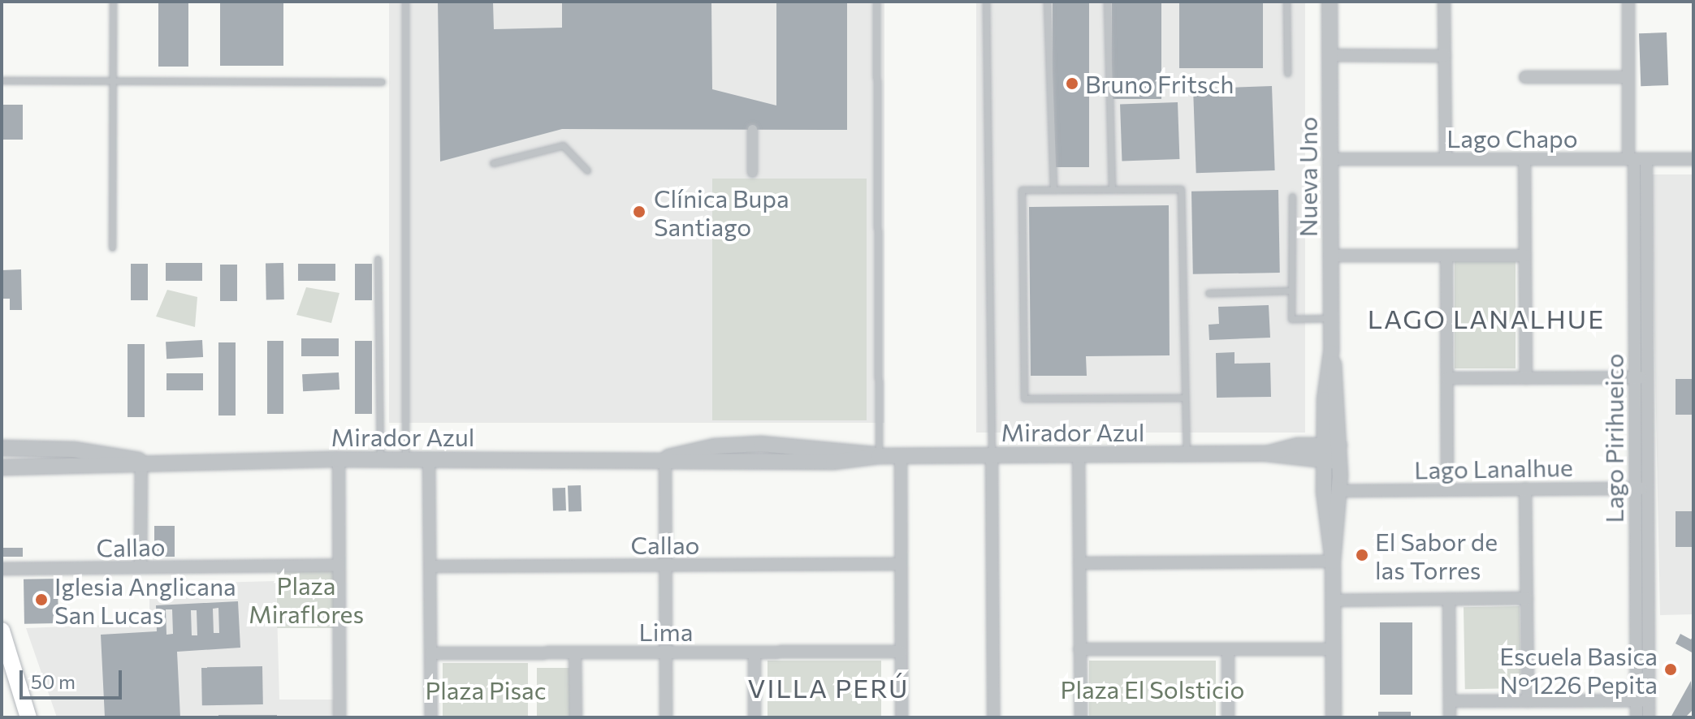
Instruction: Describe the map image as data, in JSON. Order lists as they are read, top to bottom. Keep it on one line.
{"streets":{"street":["Lago Chapo","Nueva Uno","Mirador Azul","Lago Pirihueico","Lago Lanalhue","Callao","Lima"]},"crossings":[["Lago Chapo","Nueva Uno"],["Lago Chapo","Lago Pirihueico"],["Nueva Uno","Mirador Azul"],["Nueva Uno","Lago Lanalhue"],["Lago Pirihueico","Lago Lanalhue"]],"districts":["LAGO LANALHUE","VILLA PERÚ"],"parks":["Plaza Miraflores","Plaza El Solsticio","Plaza Pisac"],"places":["Bruno Fritsch","Clínica Bupa Santiago","El Sabor de las Torres","Iglesia Anglicana San Lucas","Escuela Basica N°1226 Pepita"],"scale_bar":"50 m"}
